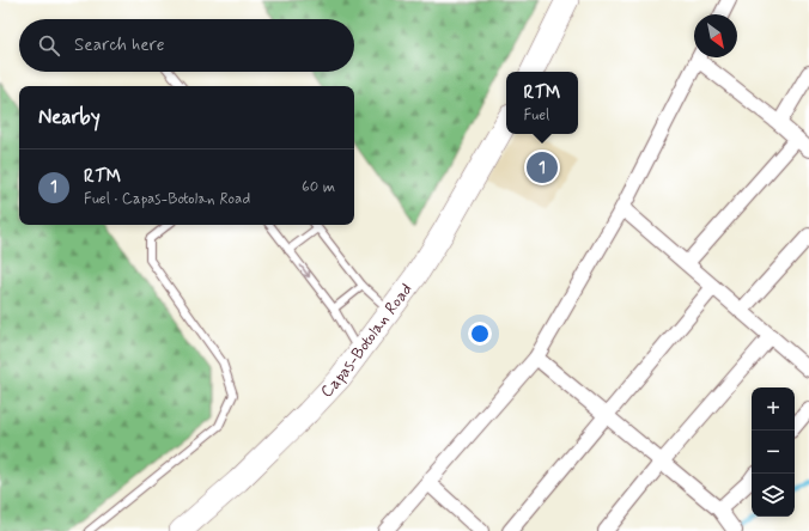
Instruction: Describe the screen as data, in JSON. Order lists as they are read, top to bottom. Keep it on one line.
{"streets":{"main road":["Capas-Botolan Road"]},"north":"bottom right","page":{"search":"Search here","popup":["RTM","Fuel"],"heading":"Nearby","list":[{"mark":"1","name":"RTM","note":"Fuel · Capas-Botolan Road","value":"60 m"}],"pins":"1","map_buttons":["+","−"]}}
